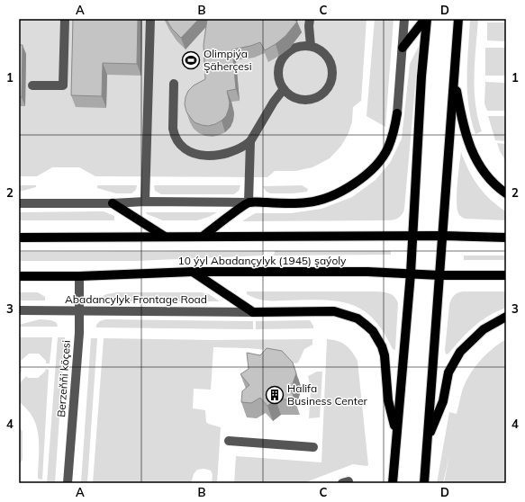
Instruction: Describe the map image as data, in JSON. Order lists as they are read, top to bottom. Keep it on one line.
{"streets":{"main road":["10 ýyl Abadançylyk (1945) şaýoly"],"street":["Abadancylyk Frontage Road","Berzeňňi köçesi"]},"crossings":[["10 ýyl Abadançylyk (1945) şaýoly","Berzeňňi köçesi"],["Abadancylyk Frontage Road","Berzeňňi köçesi"]],"places":{"sports":["Olimpiýa Şäherçesi"],"building":["Halifa Business Center"]},"grid":{"columns":["A","B","C","D"],"rows":["1","2","3","4"]}}
